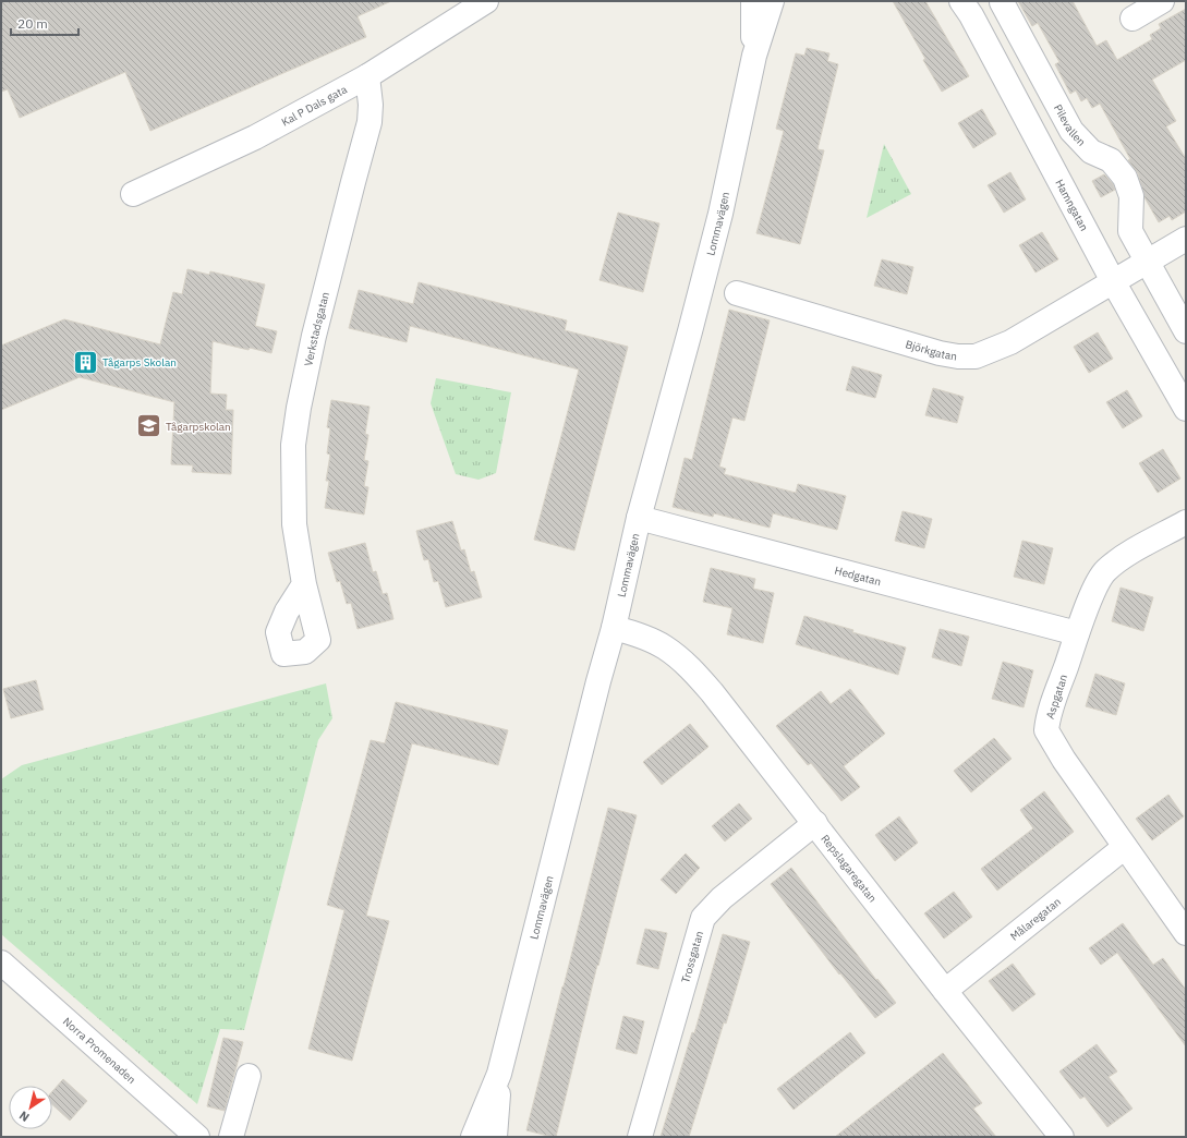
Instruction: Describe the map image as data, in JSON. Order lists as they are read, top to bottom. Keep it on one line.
{"streets":{"street":["Kal P Dals gata","Pilevallen","Hamngatan","Lommavägen","Verkstadsgatan","Björkgatan","Hedgatan","Aspgatan","Repslagaregatan","Målaregatan","Trossgatan","Norra Promenaden"]},"crossings":[["Kal P Dals gata","Verkstadsgatan"],["Hamngatan","Björkgatan"],["Lommavägen","Hedgatan"],["Lommavägen","Repslagaregatan"],["Hedgatan","Aspgatan"],["Aspgatan","Målaregatan"],["Repslagaregatan","Målaregatan"],["Repslagaregatan","Trossgatan"]],"places":{"building":["Tågarps Skolan"],"school or university":["Tågarpskolan"]},"scale_bar":"20 m","north":"bottom left"}
